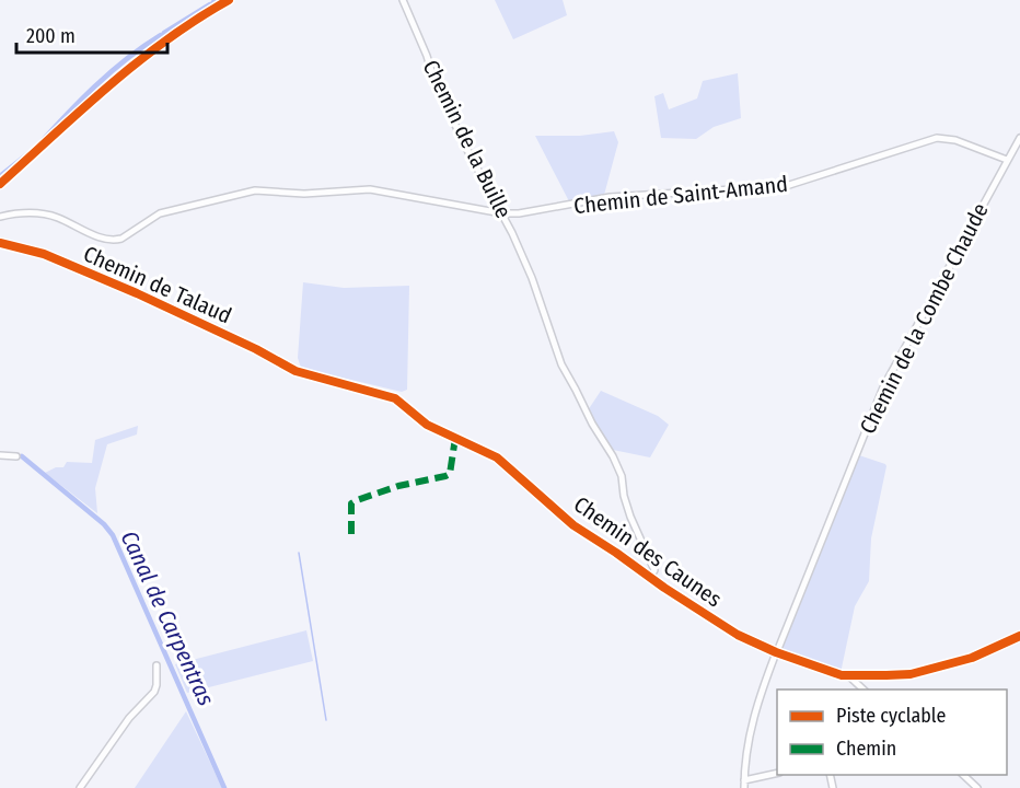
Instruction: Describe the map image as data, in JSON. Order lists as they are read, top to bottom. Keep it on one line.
{"streets":{"street":["Chemin de la Buille","Chemin de Saint-Amand","Chemin de Talaud","Chemin de la Combe Chaude","Chemin des Caunes"]},"crossings":[["Chemin de la Buille","Chemin de Saint-Amand"],["Chemin de la Buille","Chemin des Caunes"],["Chemin de Saint-Amand","Chemin de la Combe Chaude"],["Chemin de Talaud","Chemin des Caunes"],["Chemin de la Combe Chaude","Chemin des Caunes"]],"water":["Canal de Carpentras"],"legend":["Piste cyclable","Chemin"],"scale_bar":"200 m"}
